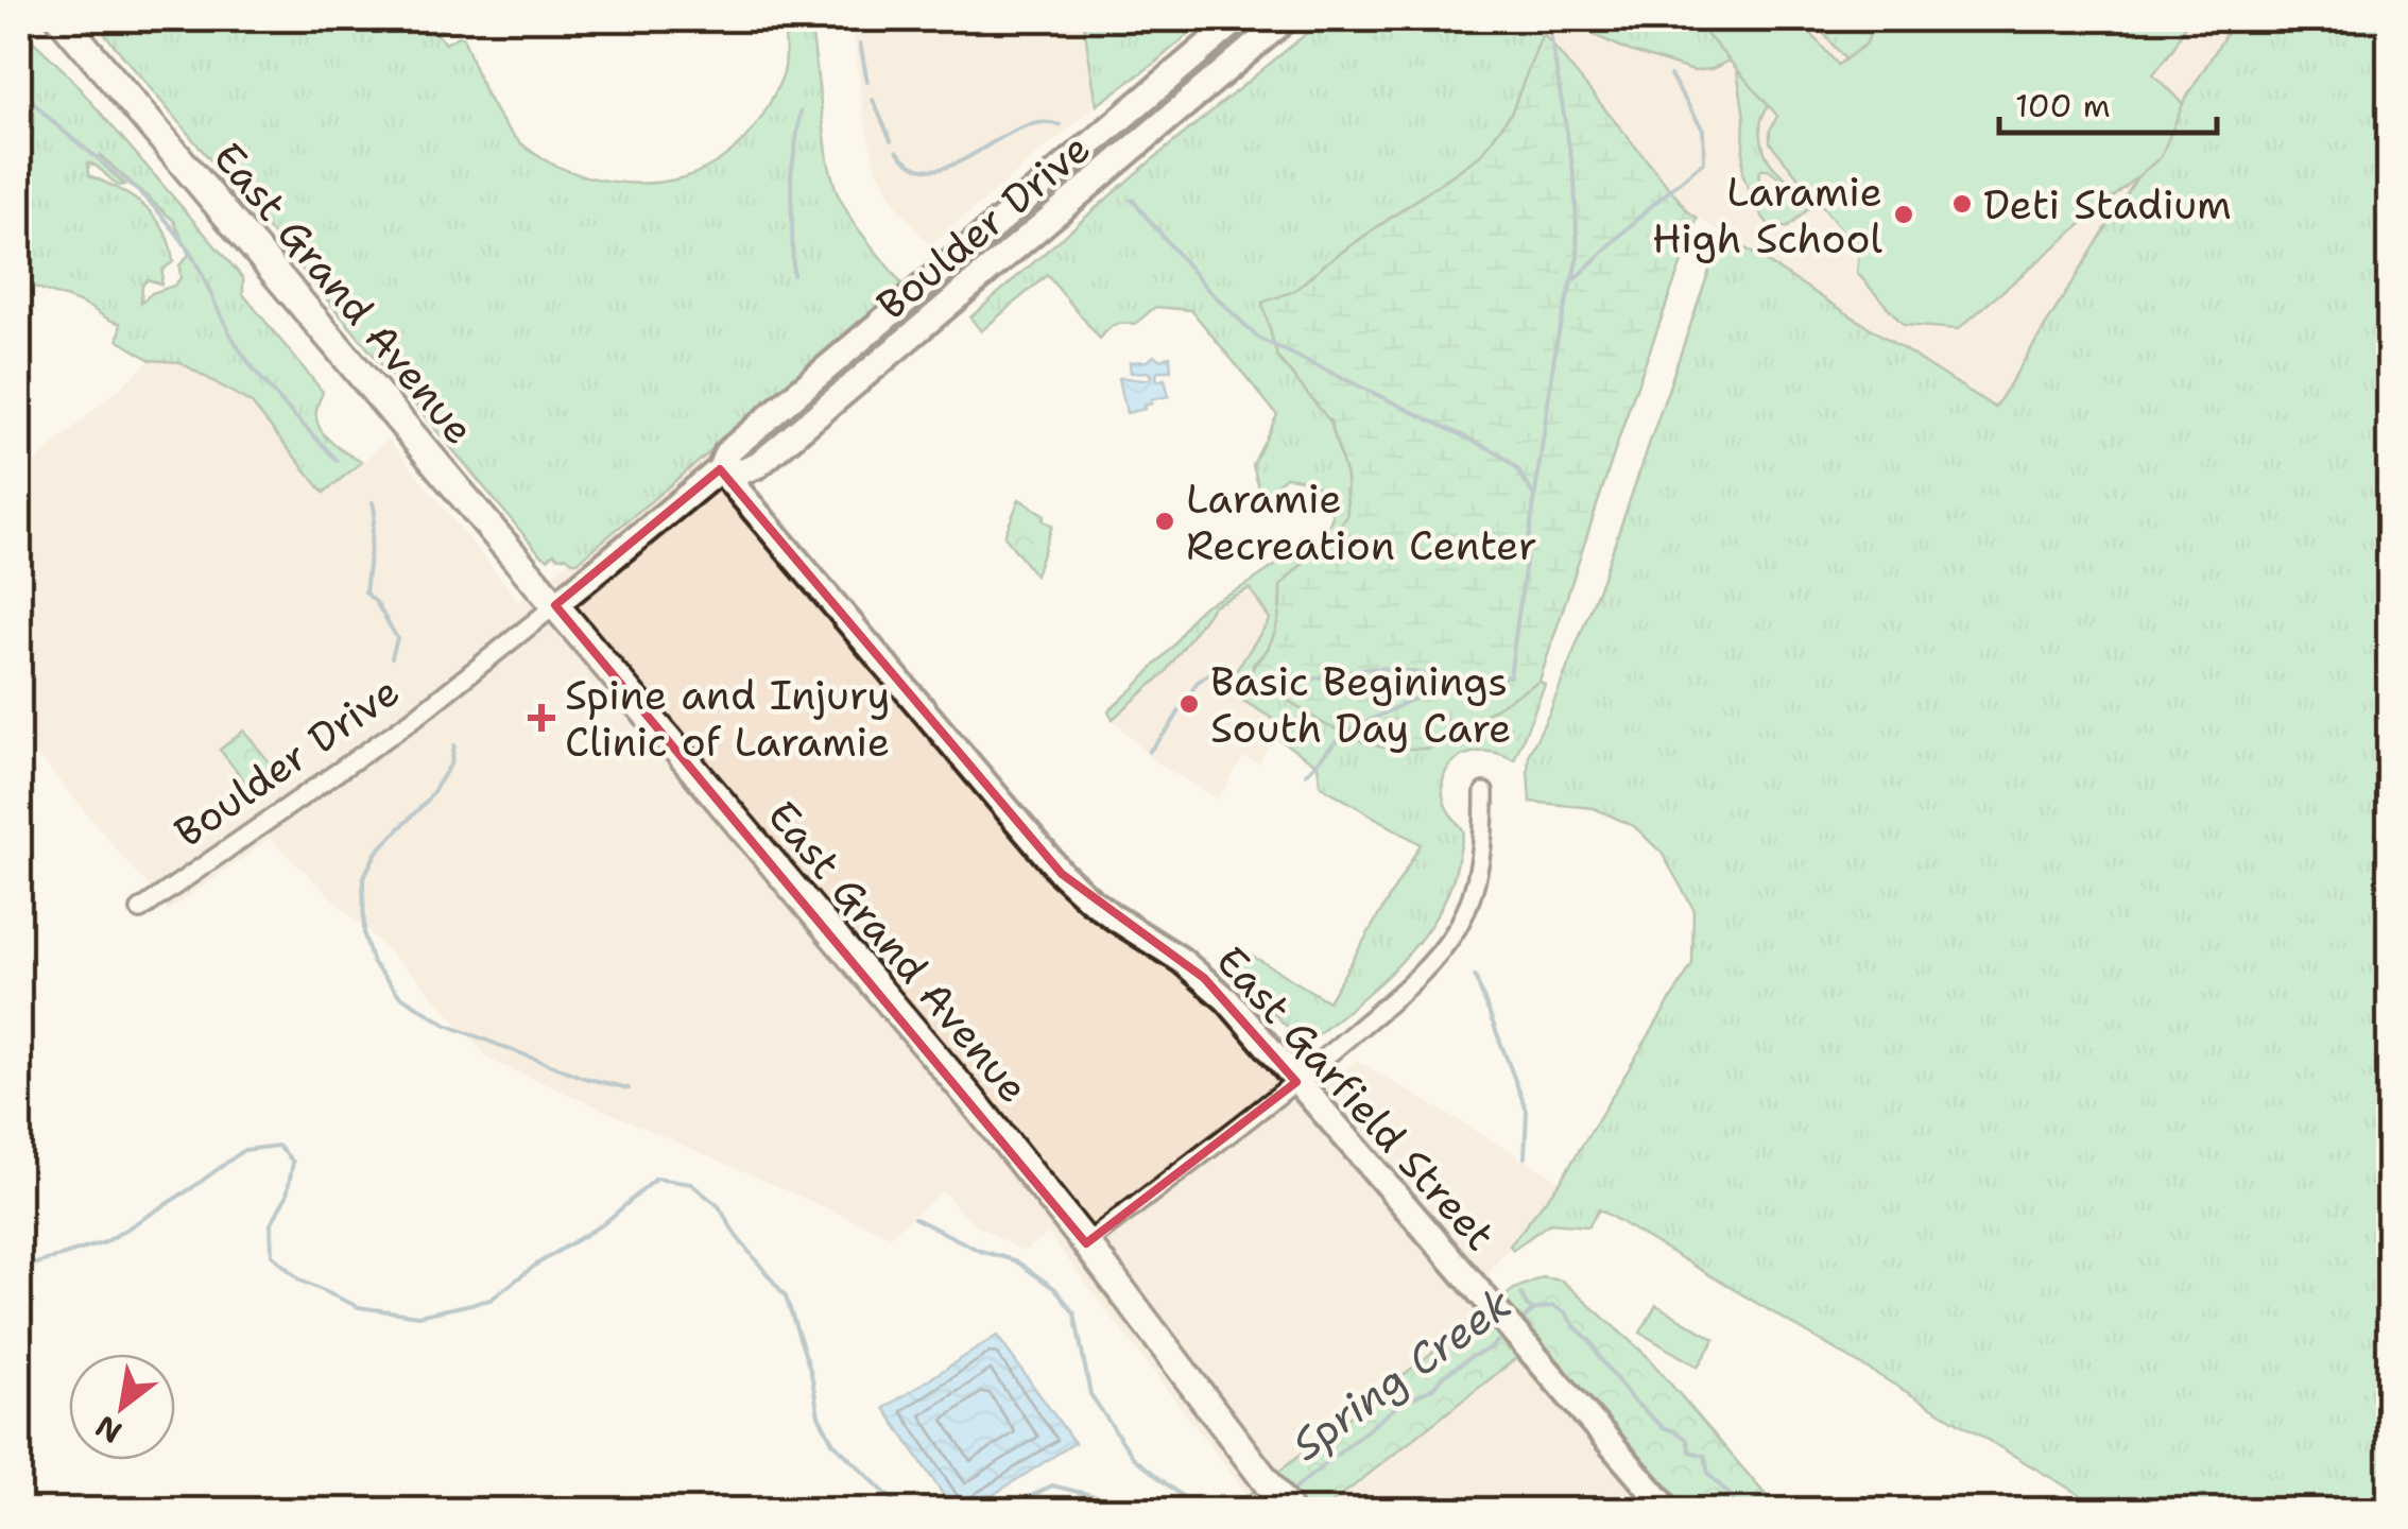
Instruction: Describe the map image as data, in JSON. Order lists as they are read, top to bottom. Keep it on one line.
{"streets":{"main road":["East Grand Avenue"],"street":["Boulder Drive","East Garfield Street"]},"crossings":[["Boulder Drive","East Grand Avenue"],["Boulder Drive","East Garfield Street"]],"water":["Spring Creek"],"places":{"other":["Deti Stadium","Laramie High School","Laramie Recreation Center","Basic Beginings South Day Care"],"health":["Spine and Injury Clinic of Laramie"]},"scale_bar":"100 m","north":"bottom left"}
